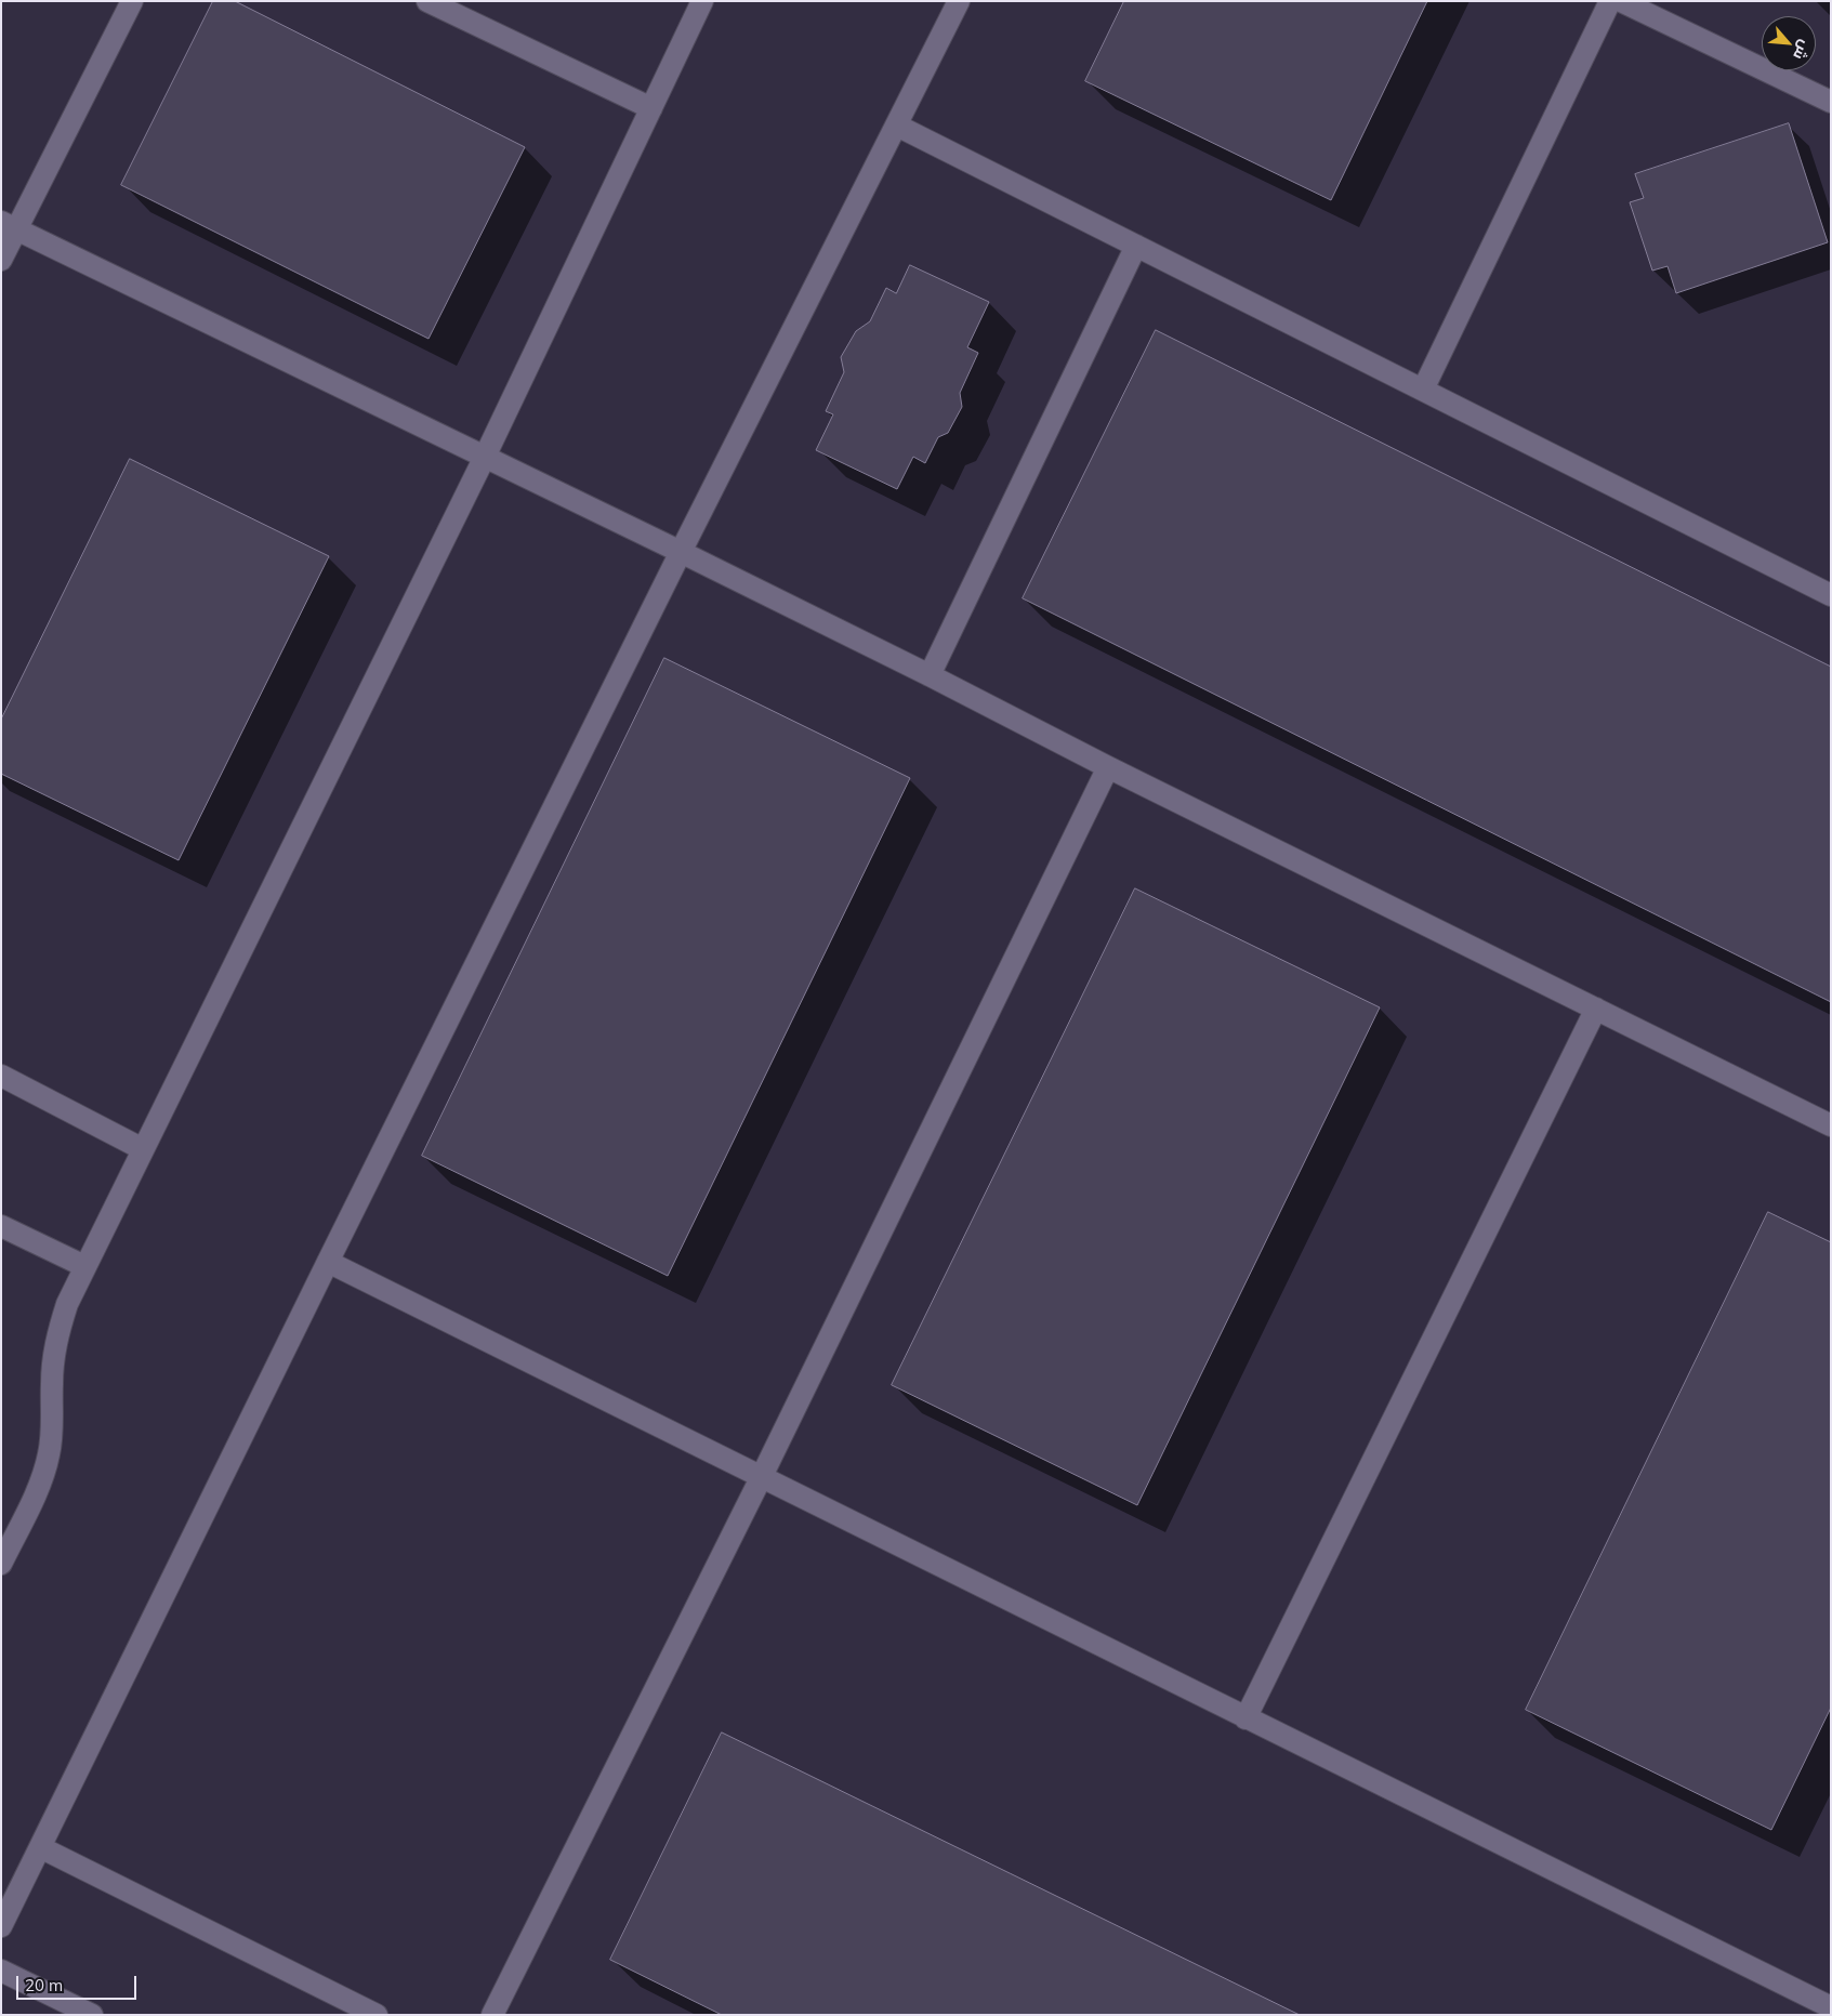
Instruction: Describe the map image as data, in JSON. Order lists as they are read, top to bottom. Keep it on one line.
{"scale_bar":"20 m","north":"bottom right"}
